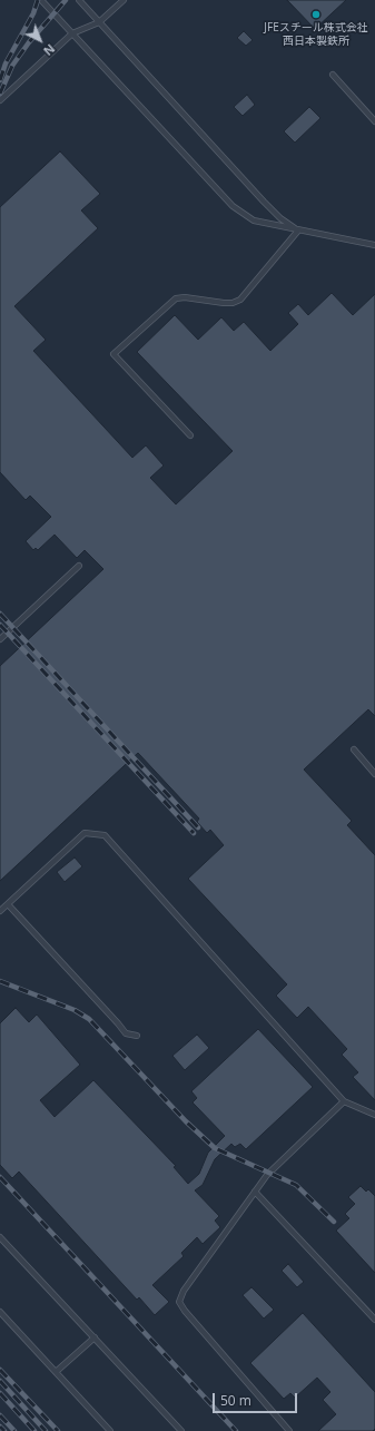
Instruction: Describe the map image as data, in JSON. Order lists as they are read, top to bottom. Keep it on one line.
{"places":["JFEスチール株式会社 西日本製鉄所"],"scale_bar":"50 m","north":"bottom right"}
